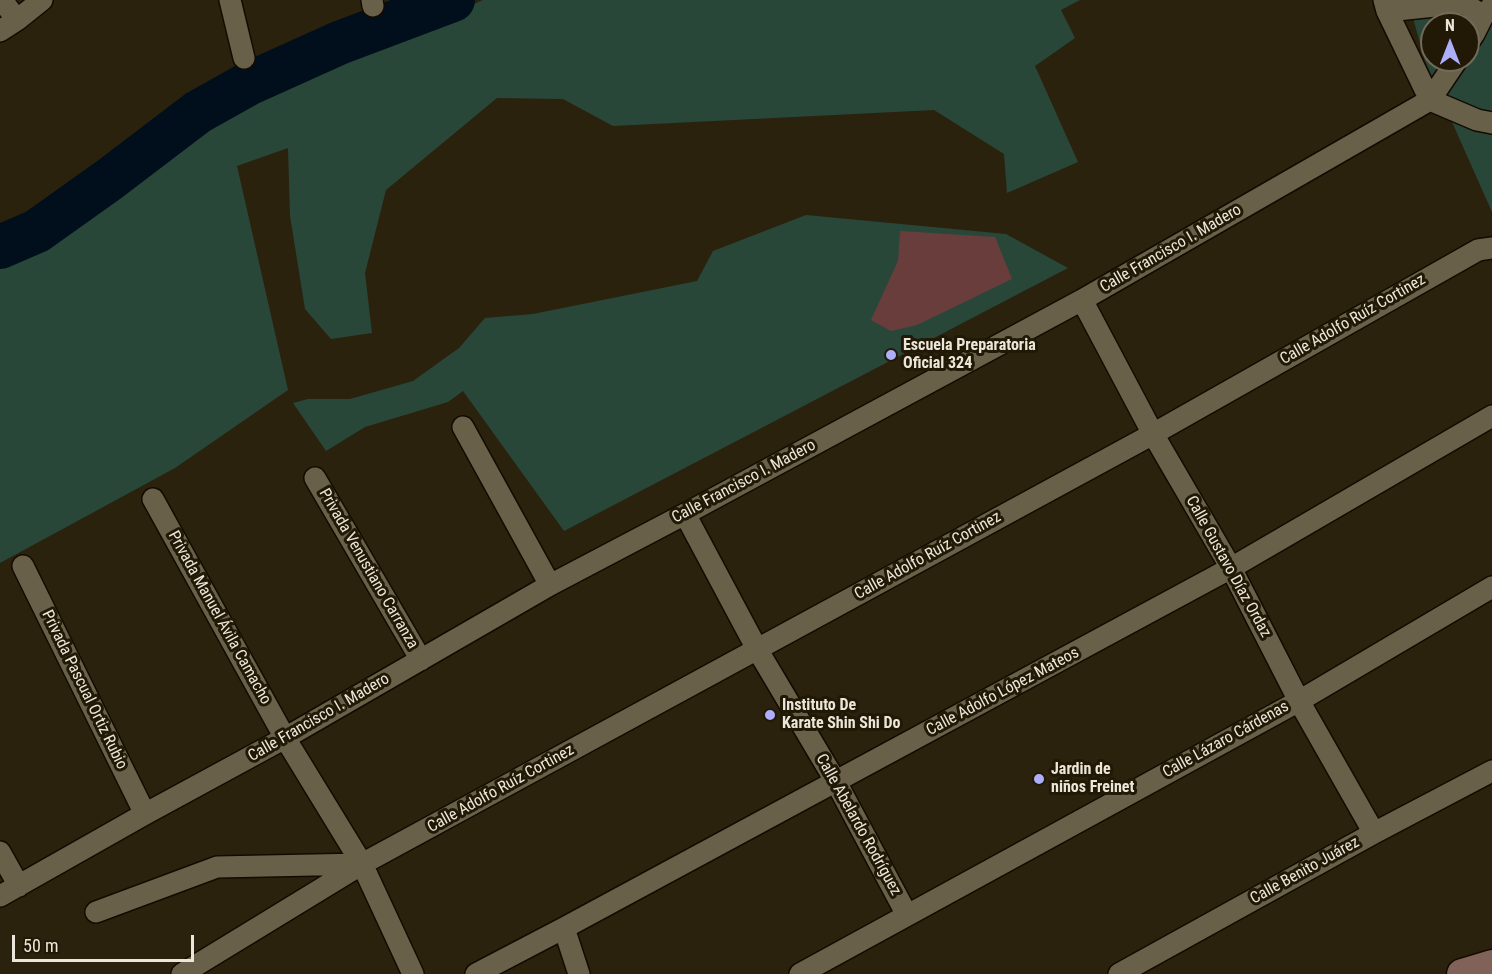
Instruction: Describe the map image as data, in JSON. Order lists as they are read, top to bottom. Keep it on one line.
{"streets":{"street":["Calle Francisco I. Madero","Calle Adolfo Ruíz Cortinez","Calle Gustavo Díaz Ordaz","Privada Venustiano Carranza","Privada Manuel Ávila Camacho","Privada Pascual Ortiz Rubio","Calle Adolfo López Mateos","Calle Lázaro Cárdenas","Calle Abelardo Rodríguez","Calle Benito Juárez"]},"crossings":[["Calle Francisco I. Madero","Calle Gustavo Díaz Ordaz"],["Calle Francisco I. Madero","Privada Venustiano Carranza"],["Calle Francisco I. Madero","Privada Manuel Ávila Camacho"],["Calle Francisco I. Madero","Privada Pascual Ortiz Rubio"],["Calle Francisco I. Madero","Calle Abelardo Rodríguez"],["Calle Adolfo Ruíz Cortinez","Calle Gustavo Díaz Ordaz"],["Calle Adolfo Ruíz Cortinez","Privada Manuel Ávila Camacho"],["Calle Adolfo Ruíz Cortinez","Calle Abelardo Rodríguez"],["Calle Gustavo Díaz Ordaz","Calle Adolfo López Mateos"],["Calle Gustavo Díaz Ordaz","Calle Lázaro Cárdenas"],["Calle Gustavo Díaz Ordaz","Calle Benito Juárez"],["Calle Adolfo López Mateos","Calle Abelardo Rodríguez"],["Calle Lázaro Cárdenas","Calle Abelardo Rodríguez"]],"places":["Escuela Preparatoria Oficial 324","Instituto De Karate Shin Shi Do","Jardin de niños Freinet"],"scale_bar":"50 m","north":"top"}
